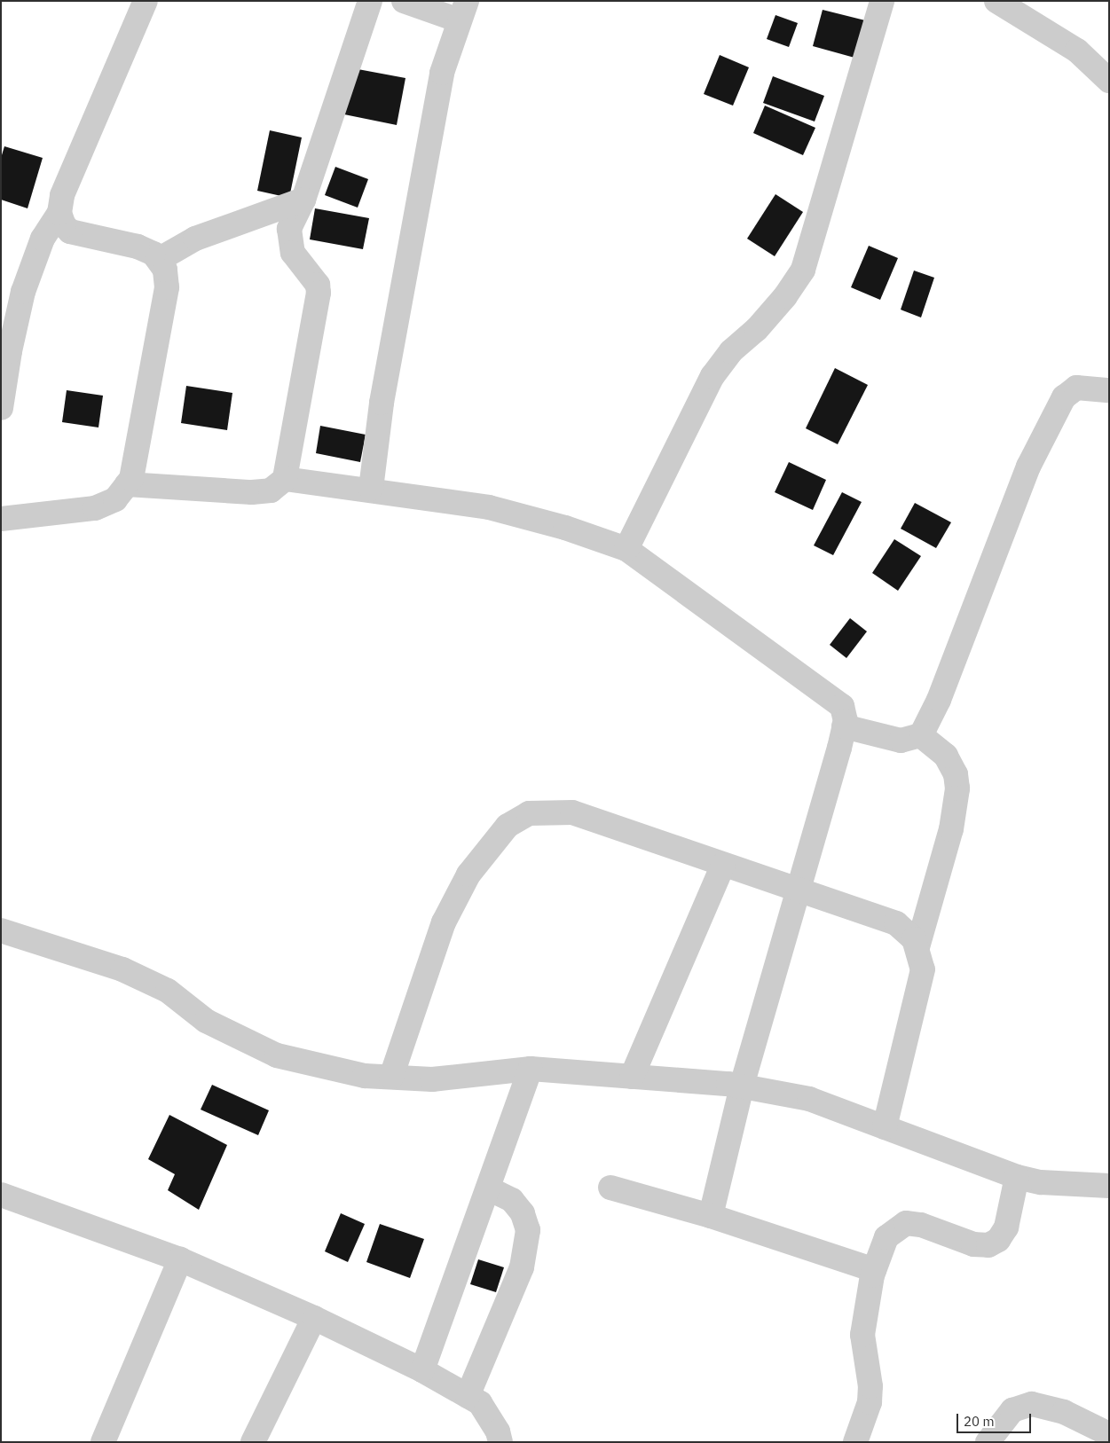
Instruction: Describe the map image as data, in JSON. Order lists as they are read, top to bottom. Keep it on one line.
{"scale_bar":"20 m"}
